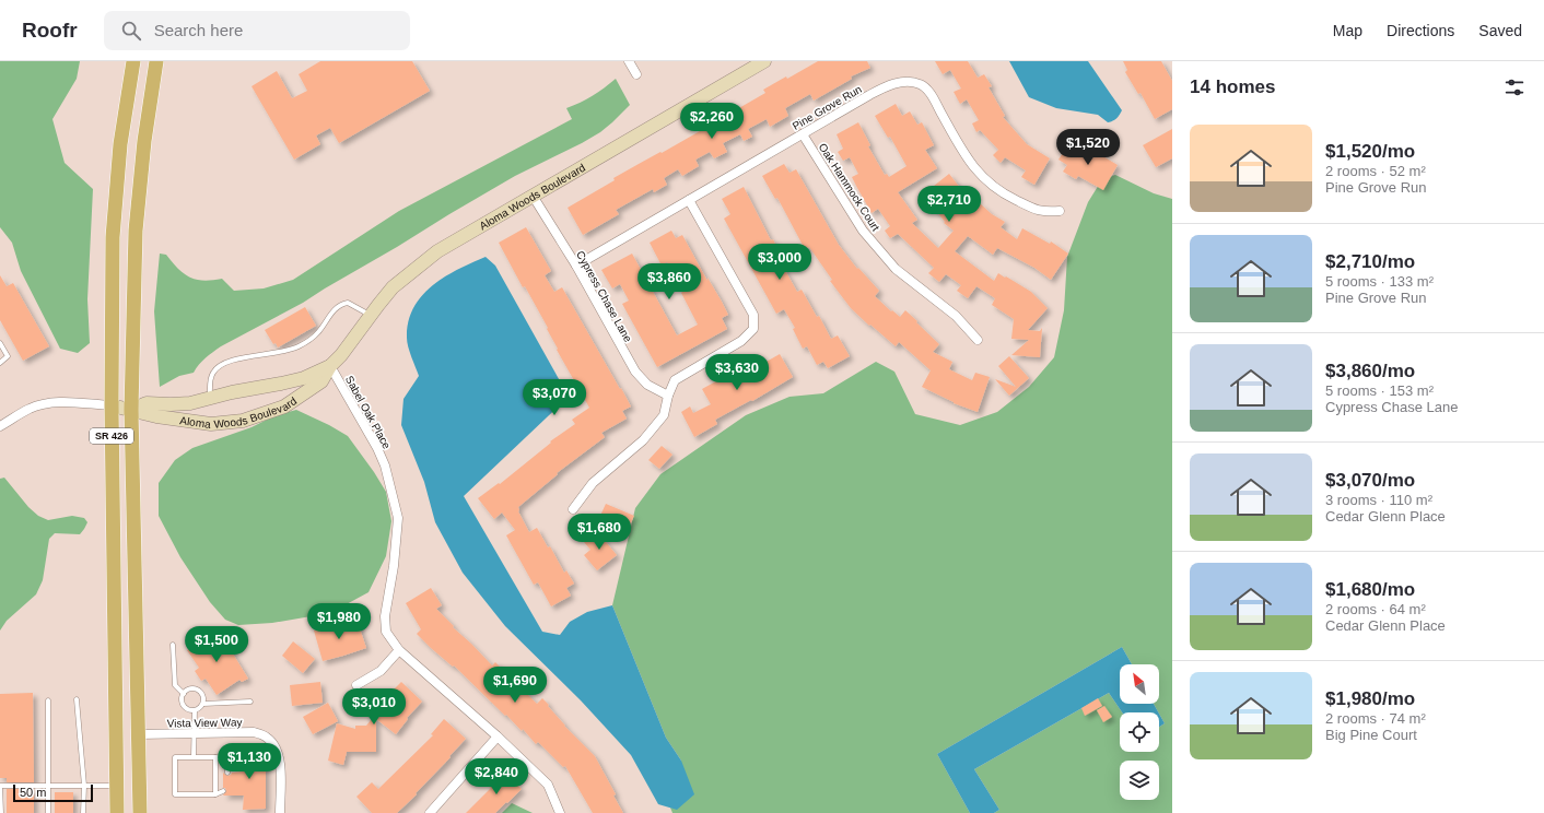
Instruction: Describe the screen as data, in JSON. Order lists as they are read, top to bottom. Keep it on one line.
{"streets":{"main road":["SR 426"],"street":["Pine Grove Run","Oak Hammock Court","Aloma Woods Boulevard","Cypress Chase Lane","Sabel Oak Place","Vista View Way"]},"crossings":[["Pine Grove Run","Oak Hammock Court"],["Pine Grove Run","Cypress Chase Lane"],["Aloma Woods Boulevard","Cypress Chase Lane"],["Aloma Woods Boulevard","Sabel Oak Place"],["Aloma Woods Boulevard","SR 426"],["SR 426","Vista View Way"]],"scale_bar":"50 m","north":"top left","page":{"header":"Roofr","search":"Search here","nav":["Map","Directions","Saved"],"heading":"14 homes","price":["$2,260","$1,520","$2,710","$3,000","$3,860","$3,630","$3,070","$1,680","$1,980","$1,500","$1,690","$3,010","$1,130","$2,840"],"list":[{"name":"$1,520/mo","note":"2 rooms · 52 m² · Pine Grove Run"},{"name":"$2,710/mo","note":"5 rooms · 133 m² · Pine Grove Run"},{"name":"$3,860/mo","note":"5 rooms · 153 m² · Cypress Chase Lane"},{"name":"$3,070/mo","note":"3 rooms · 110 m² · Cedar Glenn Place"},{"name":"$1,680/mo","note":"2 rooms · 64 m² · Cedar Glenn Place"},{"name":"$1,980/mo","note":"2 rooms · 74 m² · Big Pine Court"}],"scale":"50 m"}}
